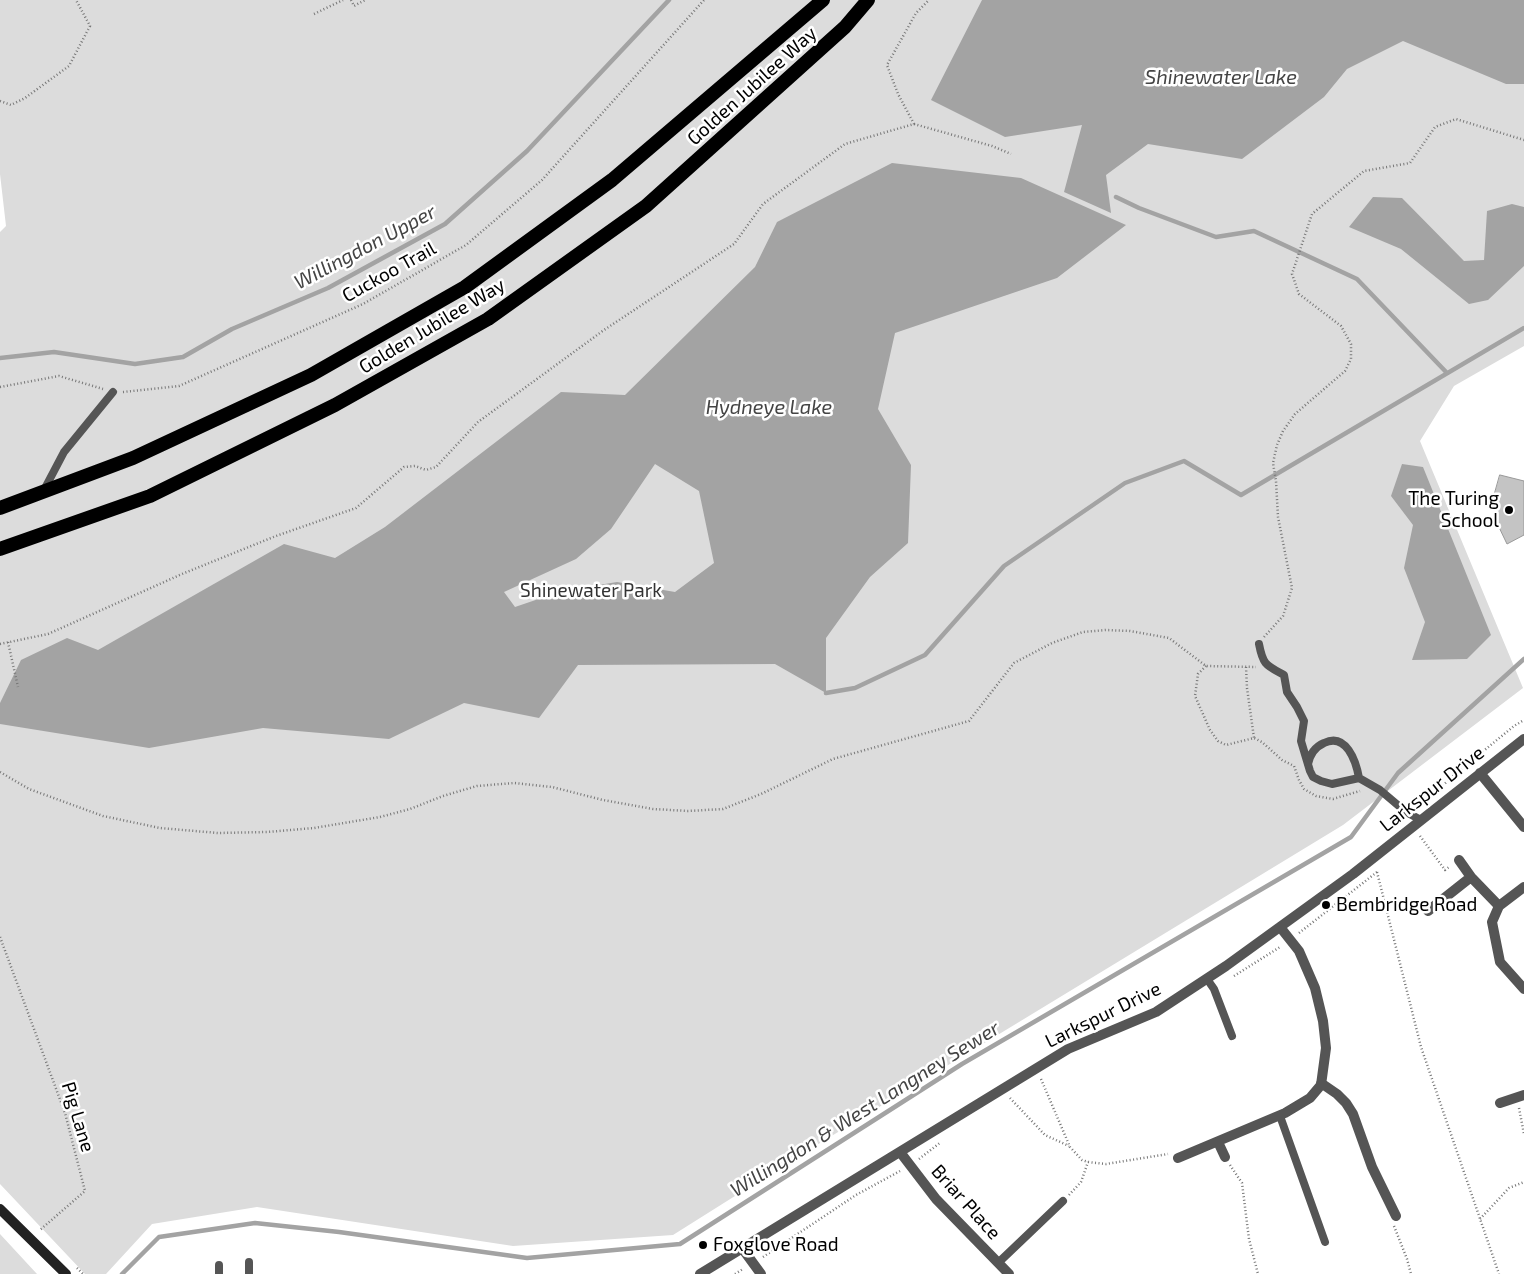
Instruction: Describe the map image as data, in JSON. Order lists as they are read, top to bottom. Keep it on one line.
{"streets":{"highway":["Golden Jubilee Way"],"street":["Larkspur Drive","Briar Place"],"path":["Cuckoo Trail","Pig Lane"]},"crossings":[["Larkspur Drive","Briar Place"]],"water":["Shinewater Lake","Willingdon Upper","Hydneye Lake","Willingdon & West Langney Sewer"],"parks":["Shinewater Park"],"places":["The Turing School","Bembridge Road","Foxglove Road"]}
